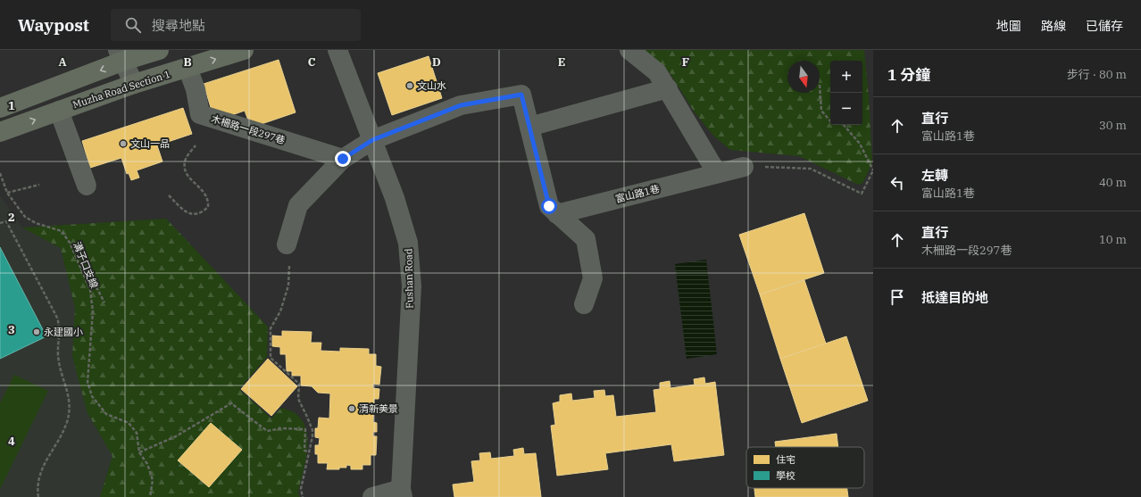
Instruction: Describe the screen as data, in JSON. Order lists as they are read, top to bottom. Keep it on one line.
{"streets":{"main road":["Muzha Road Section 1"],"street":["木柵路一段297巷","富山路1巷","Fushan Road"],"path":["溝子口支線"]},"crossings":[["Muzha Road Section 1","木柵路一段297巷"]],"places":["文山水","文山一品","永建國小","清新美景"],"legend":["住宅","學校"],"north":"bottom","page":{"header":"Waypost","search":"搜尋地點","nav":["地圖","路線","已儲存"],"heading":["1 分鐘","步行 · 80 m"],"map_buttons":["+","−"],"list":[["直行","富山路1巷","30 m"],["左轉","富山路1巷","40 m"],["直行","木柵路一段297巷","10 m"],"抵達目的地"]},"grid":{"columns":["A","B","C","D","E","F"],"rows":["1","2","3","4"]}}
